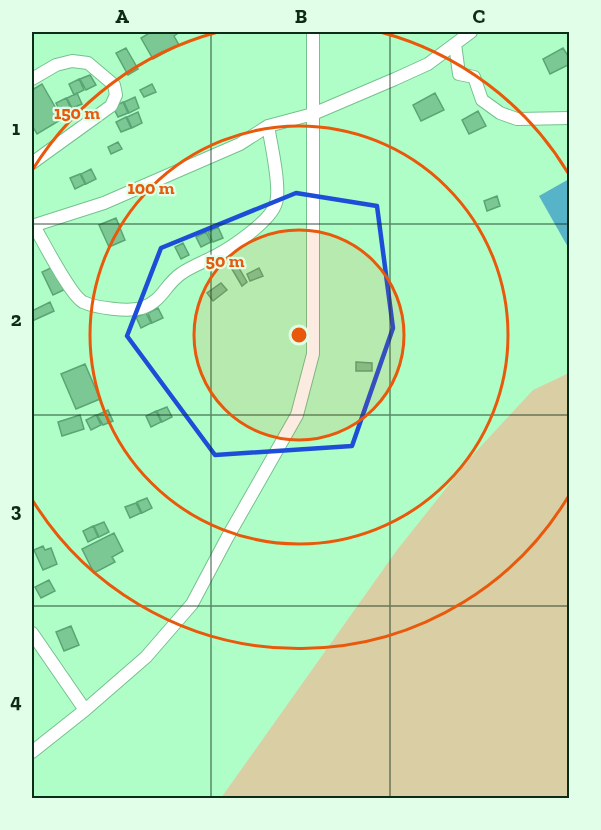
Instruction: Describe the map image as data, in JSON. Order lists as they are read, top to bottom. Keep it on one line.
{"grid":{"columns":["A","B","C"],"rows":["1","2","3","4"]},"rings":["150 m","100 m","50 m"]}
